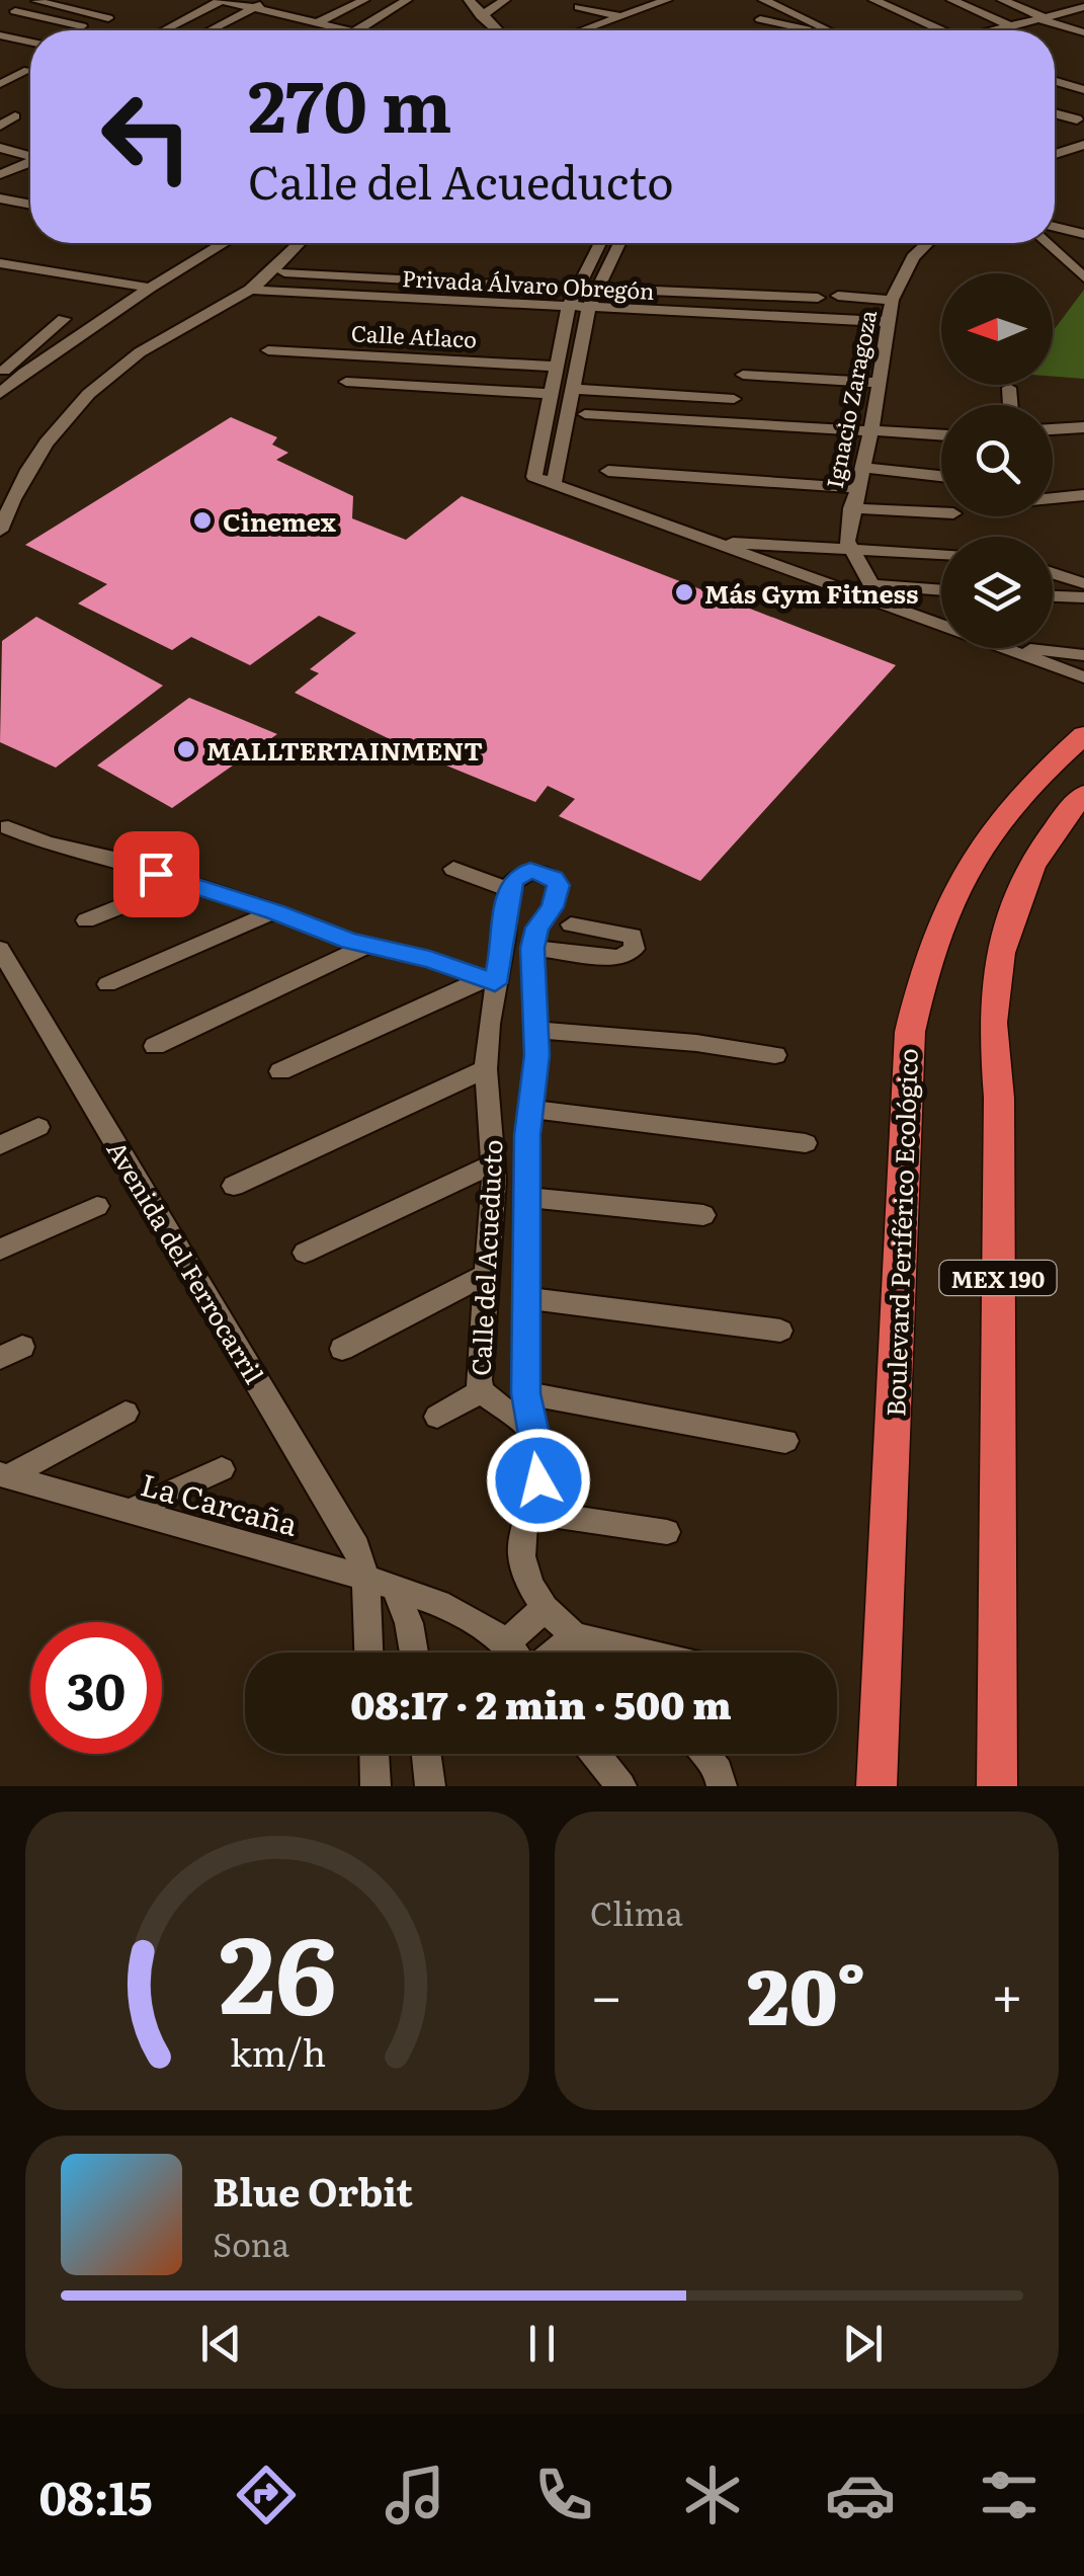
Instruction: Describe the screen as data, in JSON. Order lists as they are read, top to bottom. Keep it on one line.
{"streets":{"highway":["Boulevard Periférico Ecológico","MEX 190"],"street":["Privada Álvaro Obregón","Calle Atlaco","Ignacio Zaragoza","Calle del Acueducto","Avenida del Ferrocarril","La Carcaña"]},"crossings":[["Privada Álvaro Obregón","Ignacio Zaragoza"],["Avenida del Ferrocarril","La Carcaña"]],"places":["Cinemex","Más Gym Fitness","MALLTERTAINMENT"],"north":"left","page":{"turn":["270 m","Calle del Acueducto"],"limit":"30","trip":"08:17 · 2 min · 500 m","tile":"Clima","heat":["−","20°","+"],"song":["Blue Orbit","Sona"],"tabs":"08:15","gauge":["26","km/h"]}}
